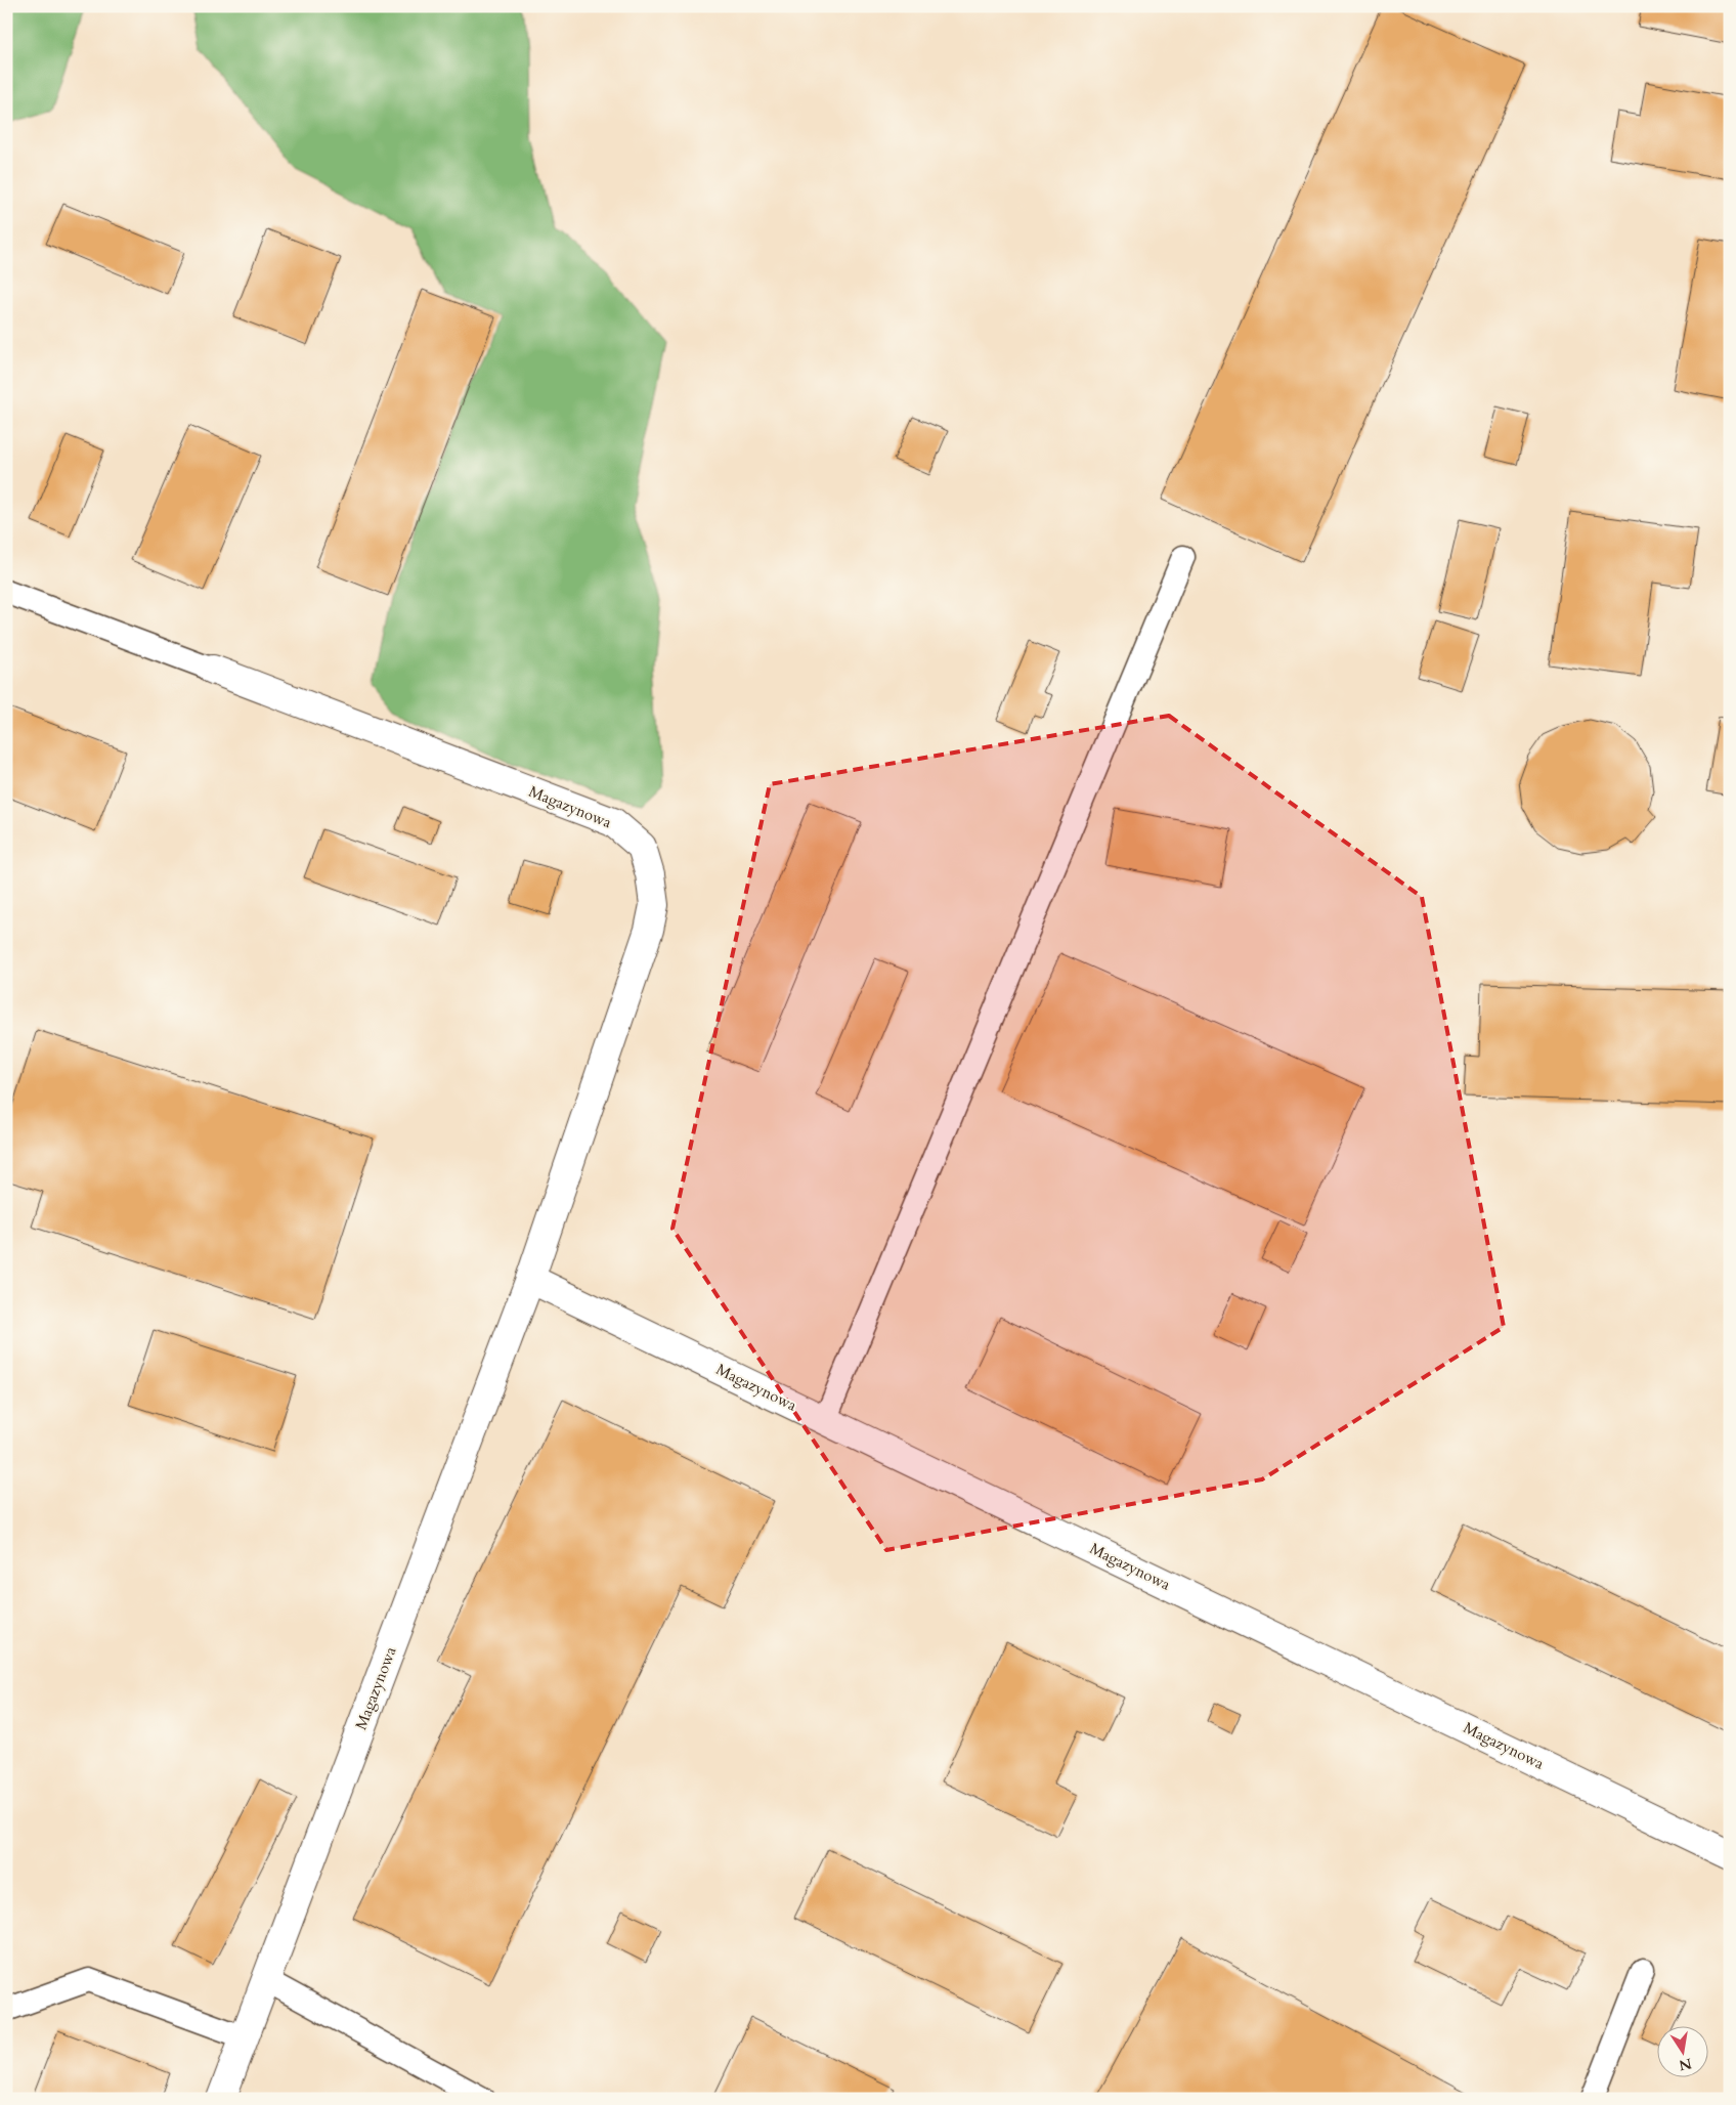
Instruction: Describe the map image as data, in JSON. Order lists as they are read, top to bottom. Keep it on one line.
{"streets":{"street":["Magazynowa"]},"north":"bottom"}
